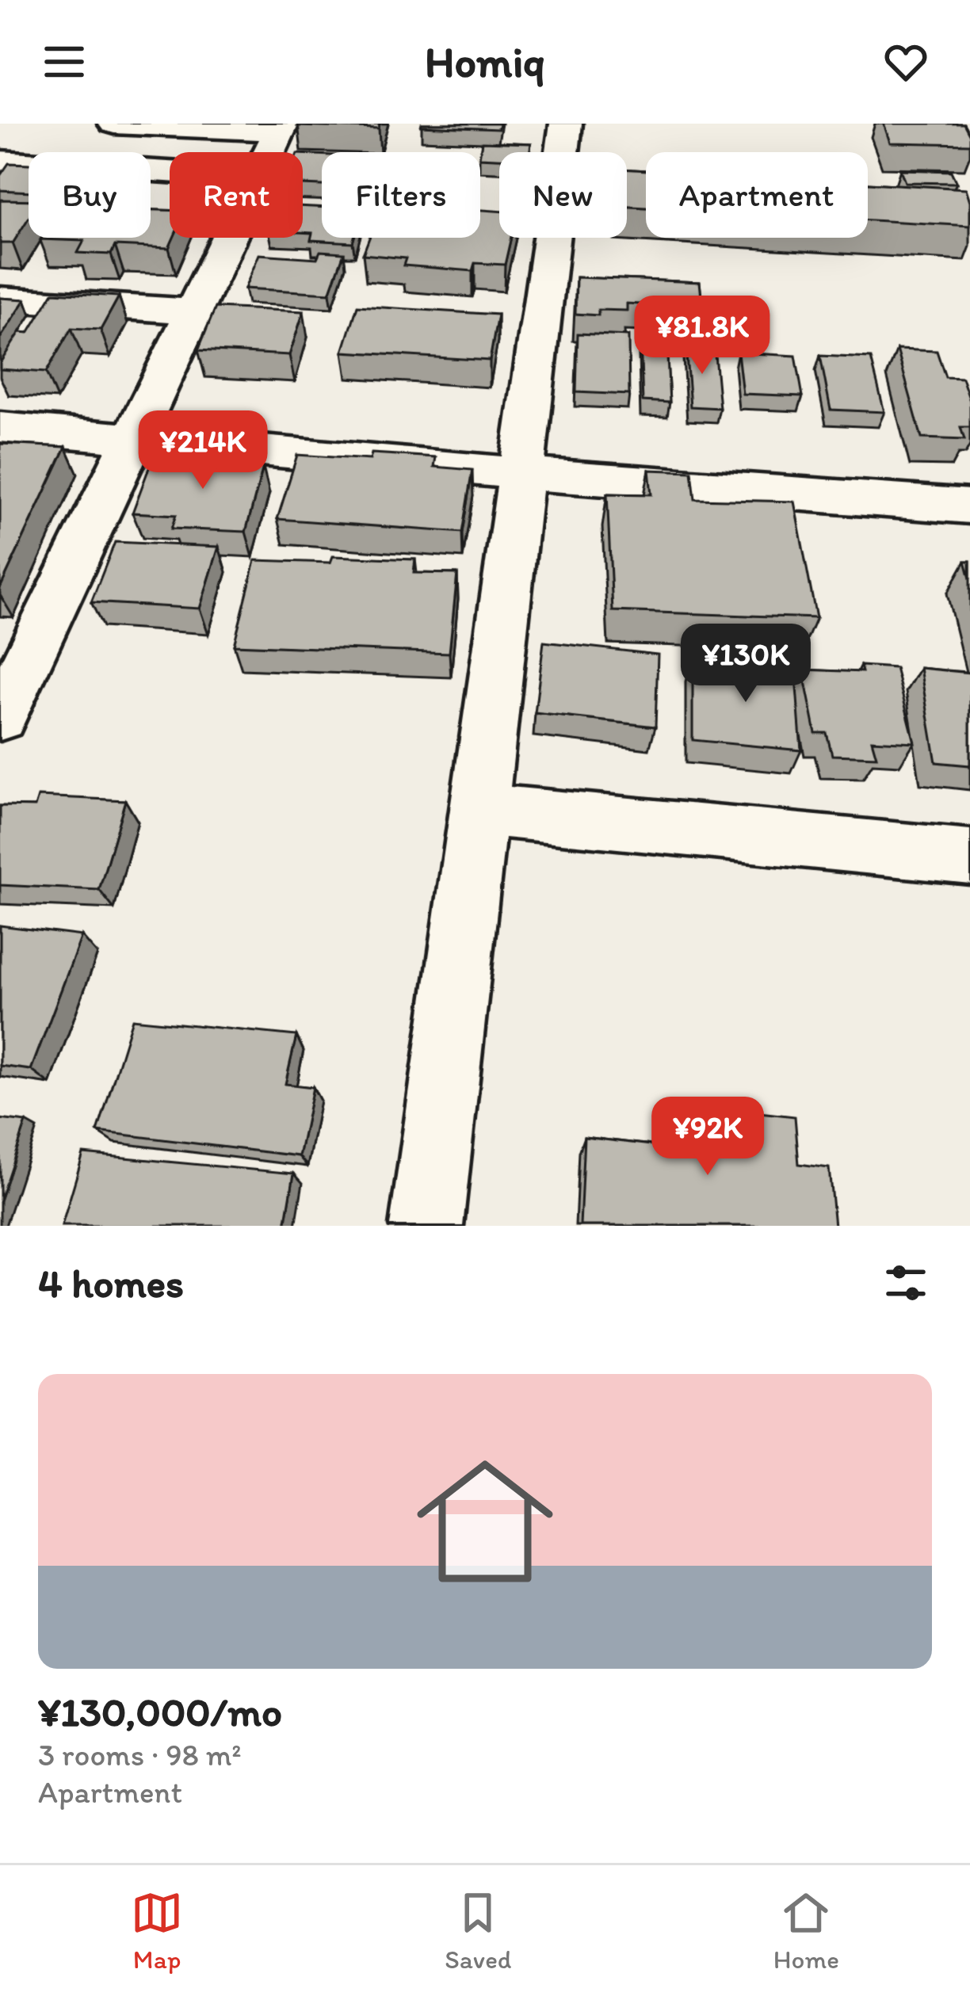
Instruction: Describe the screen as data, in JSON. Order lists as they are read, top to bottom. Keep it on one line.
{"page":{"header":"Homiq","chip":["Buy","Rent","Filters","New","Apartment"],"price":["¥81.8K","¥214K","¥130K","¥92K"],"heading":"4 homes","list":[{"name":"¥130,000/mo","note":"3 rooms · 98 m² · Apartment"}],"tabs":["Map","Saved","Home"]}}
